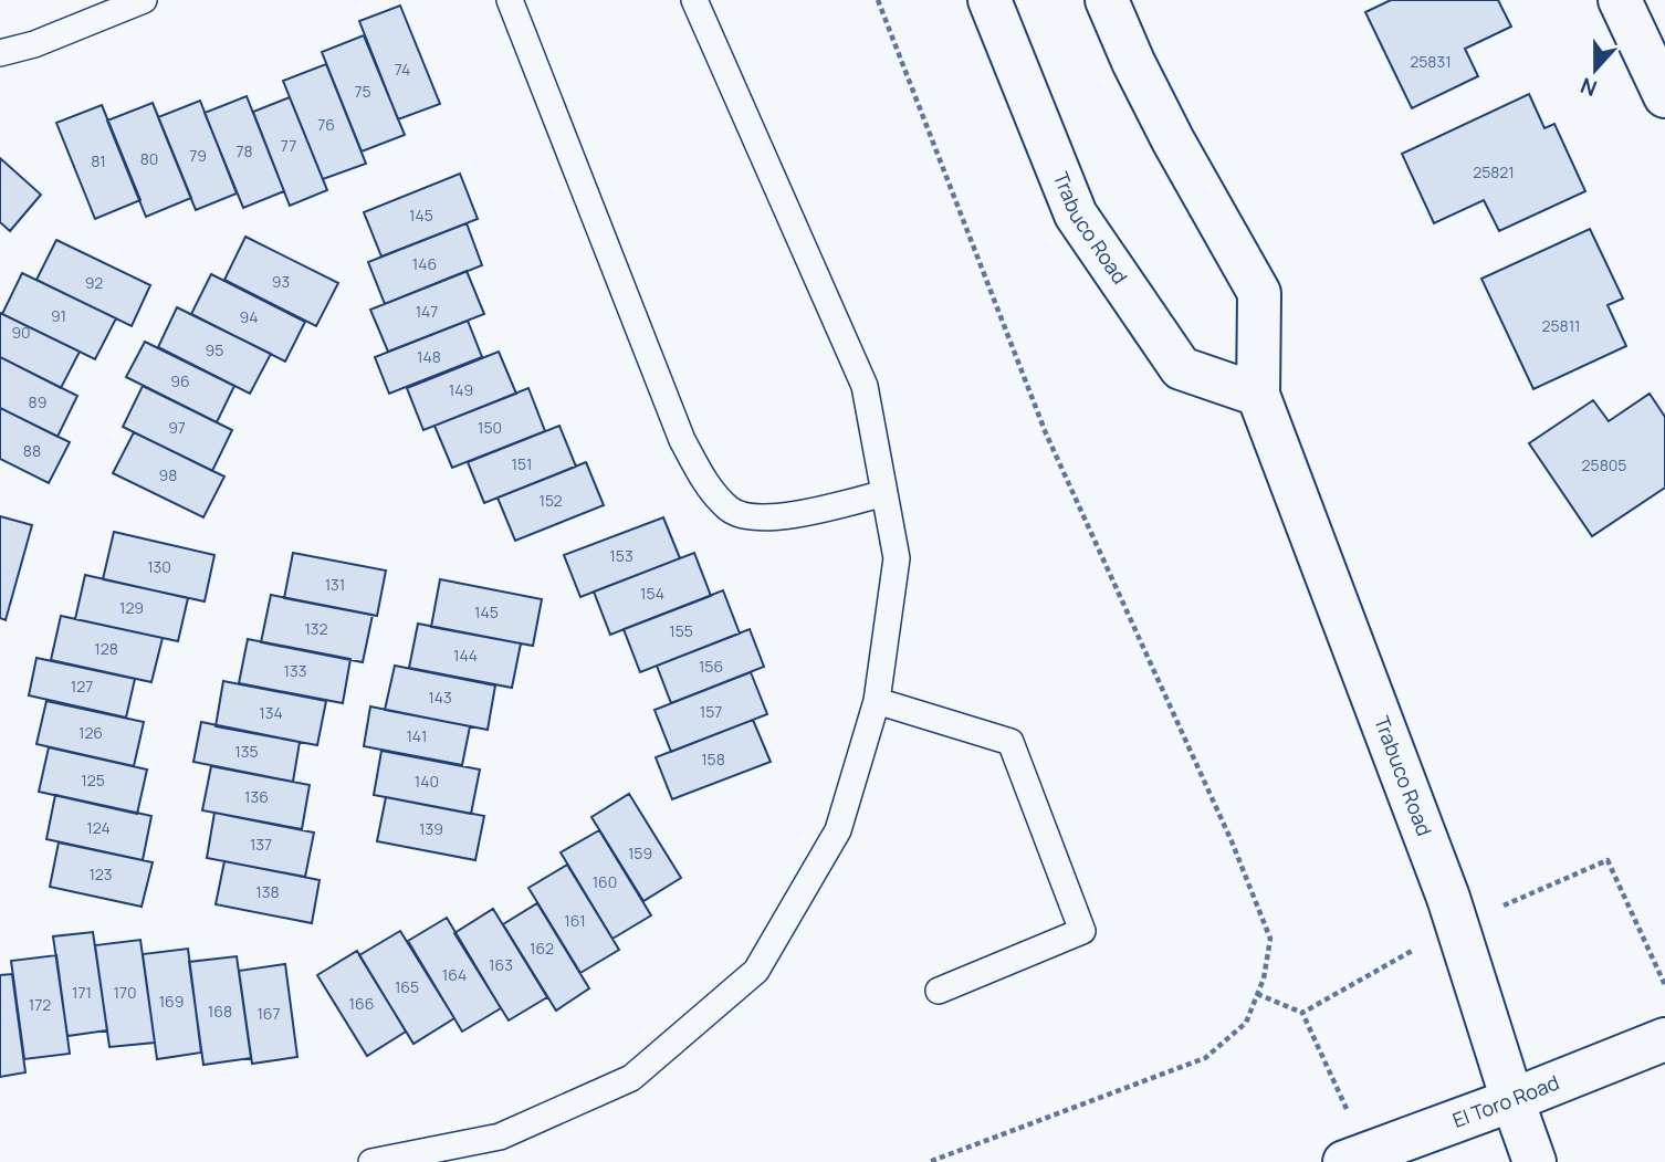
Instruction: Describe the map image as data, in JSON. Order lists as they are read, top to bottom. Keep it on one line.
{"streets":{"main road":["Trabuco Road","El Toro Road"]},"crossings":[["Trabuco Road","El Toro Road"]],"house_numbers":["25831","74","75","76","77","78","79","80","81","25821","145","146","93","92","147","91","94","25811","90","95","148","96","149","89","97","150","88","151","25805","98","152","153","130","131","154","129","145","132","155","128","144","156","133","127","143","157","134","126","141","135","158","125","140","136","124","139","137","159","123","160","138","161","162","163","164","165","171","170","169","166","172","168","167"],"north":"bottom"}
